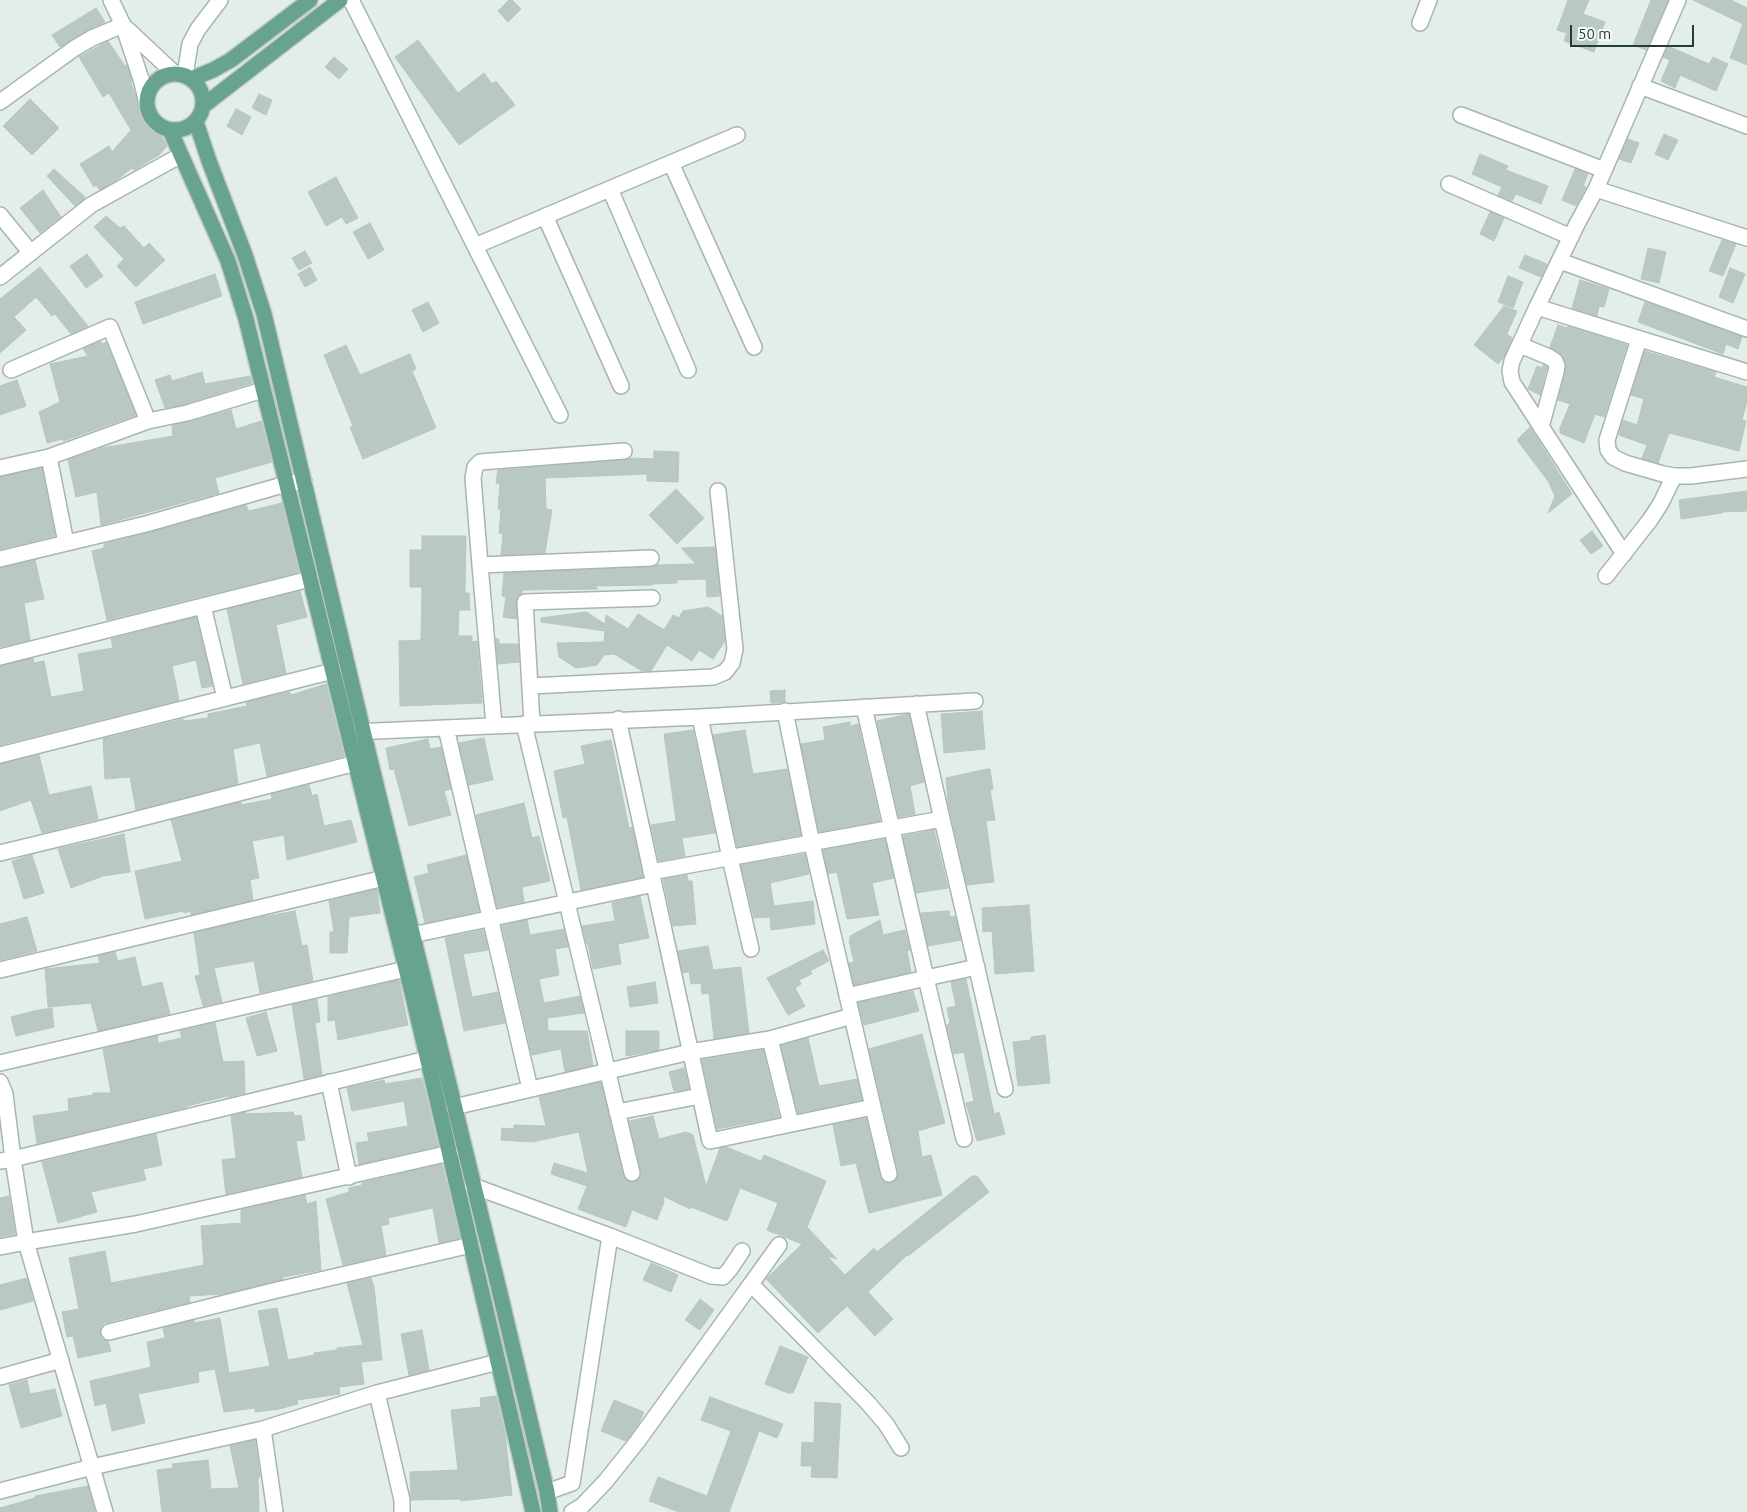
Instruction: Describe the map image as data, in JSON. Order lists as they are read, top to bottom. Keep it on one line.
{"scale_bar":"50 m"}
